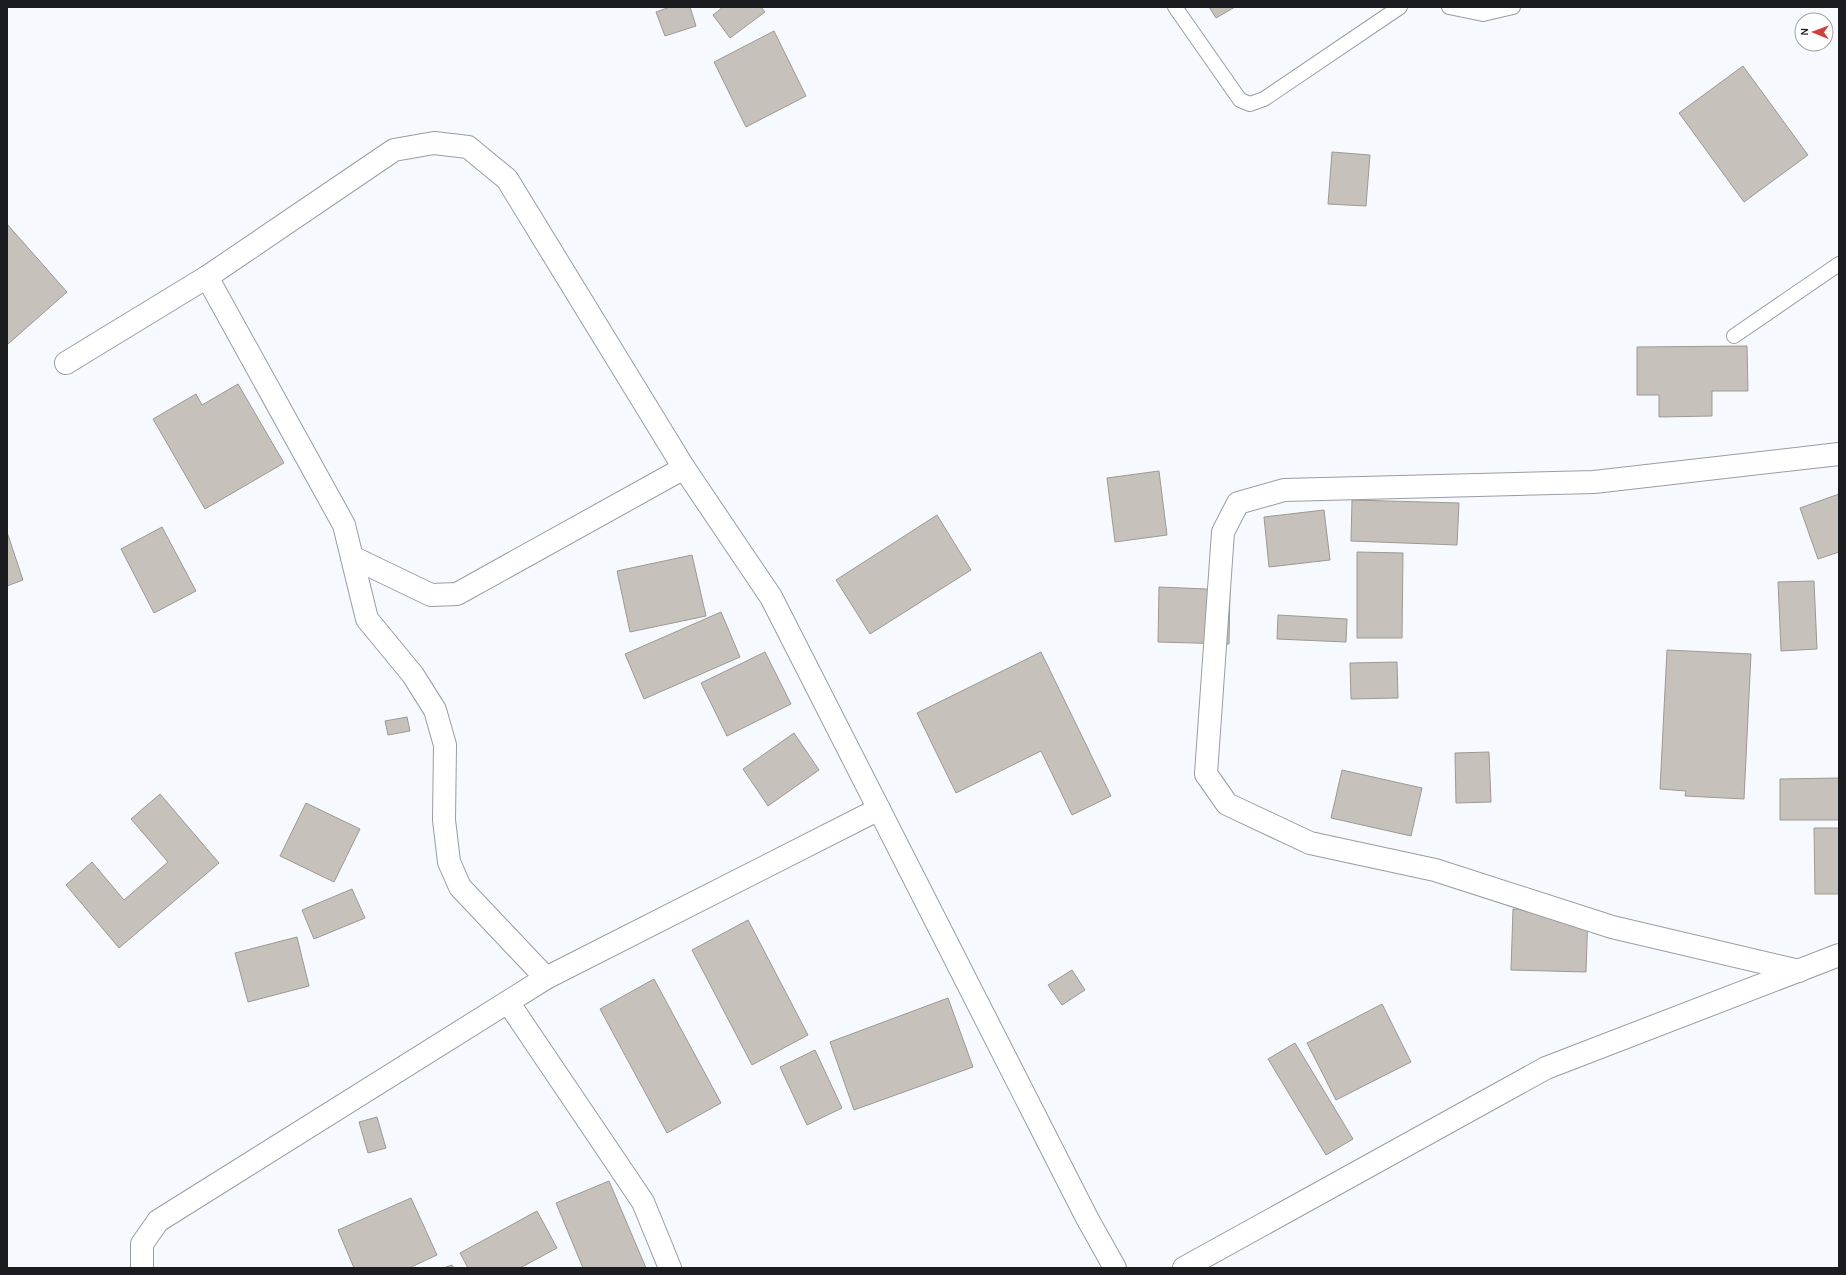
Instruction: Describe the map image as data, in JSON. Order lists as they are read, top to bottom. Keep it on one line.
{"north":"left"}
